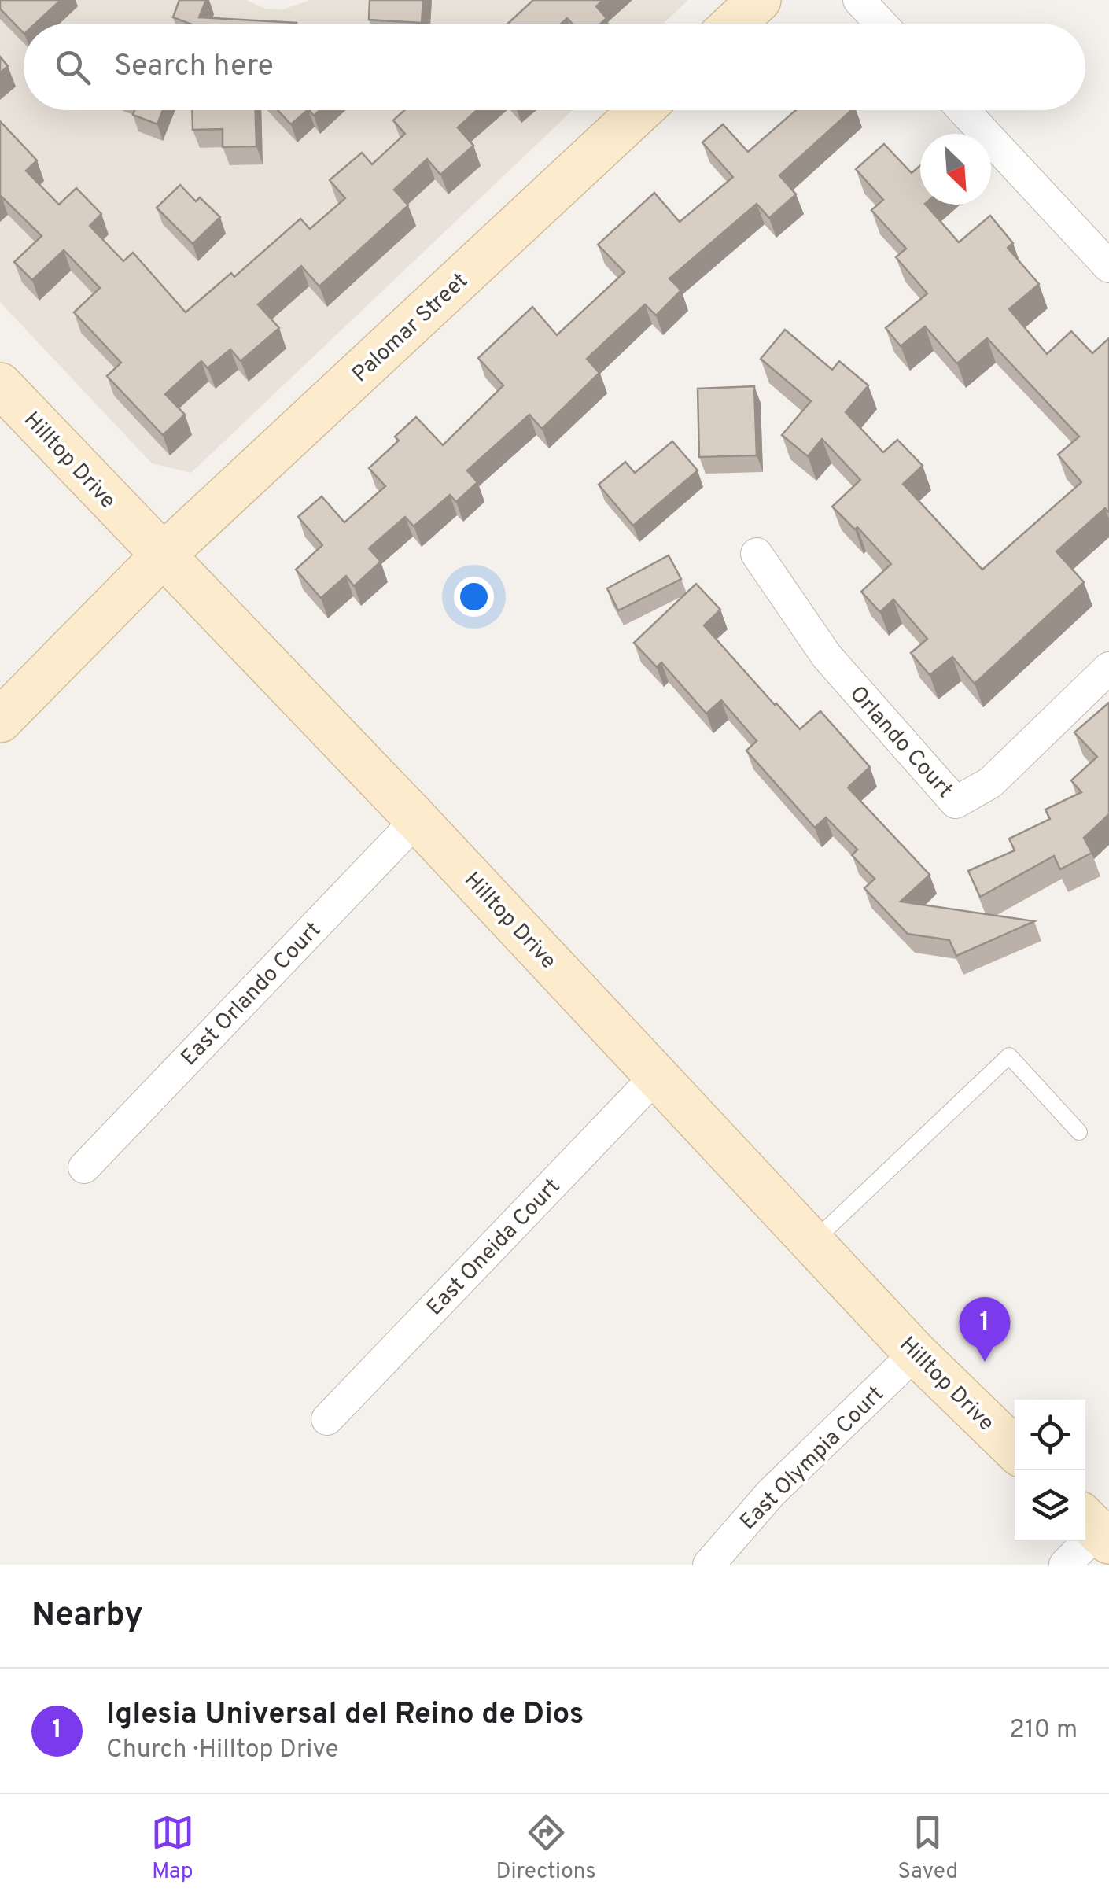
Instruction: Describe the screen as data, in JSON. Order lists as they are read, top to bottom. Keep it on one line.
{"streets":{"main road":["Palomar Street","Hilltop Drive"],"street":["Orlando Court","East Orlando Court","East Oneida Court","East Olympia Court"]},"crossings":[["Palomar Street","Hilltop Drive"],["Hilltop Drive","East Orlando Court"],["Hilltop Drive","East Oneida Court"],["Hilltop Drive","East Olympia Court"]],"north":"bottom right","page":{"search":"Search here","pins":"1","heading":"Nearby","list":[{"mark":"1","name":"Iglesia Universal del Reino de Dios","note":"Church · Hilltop Drive","value":"210 m"}],"nav":["Map","Directions","Saved"]}}
